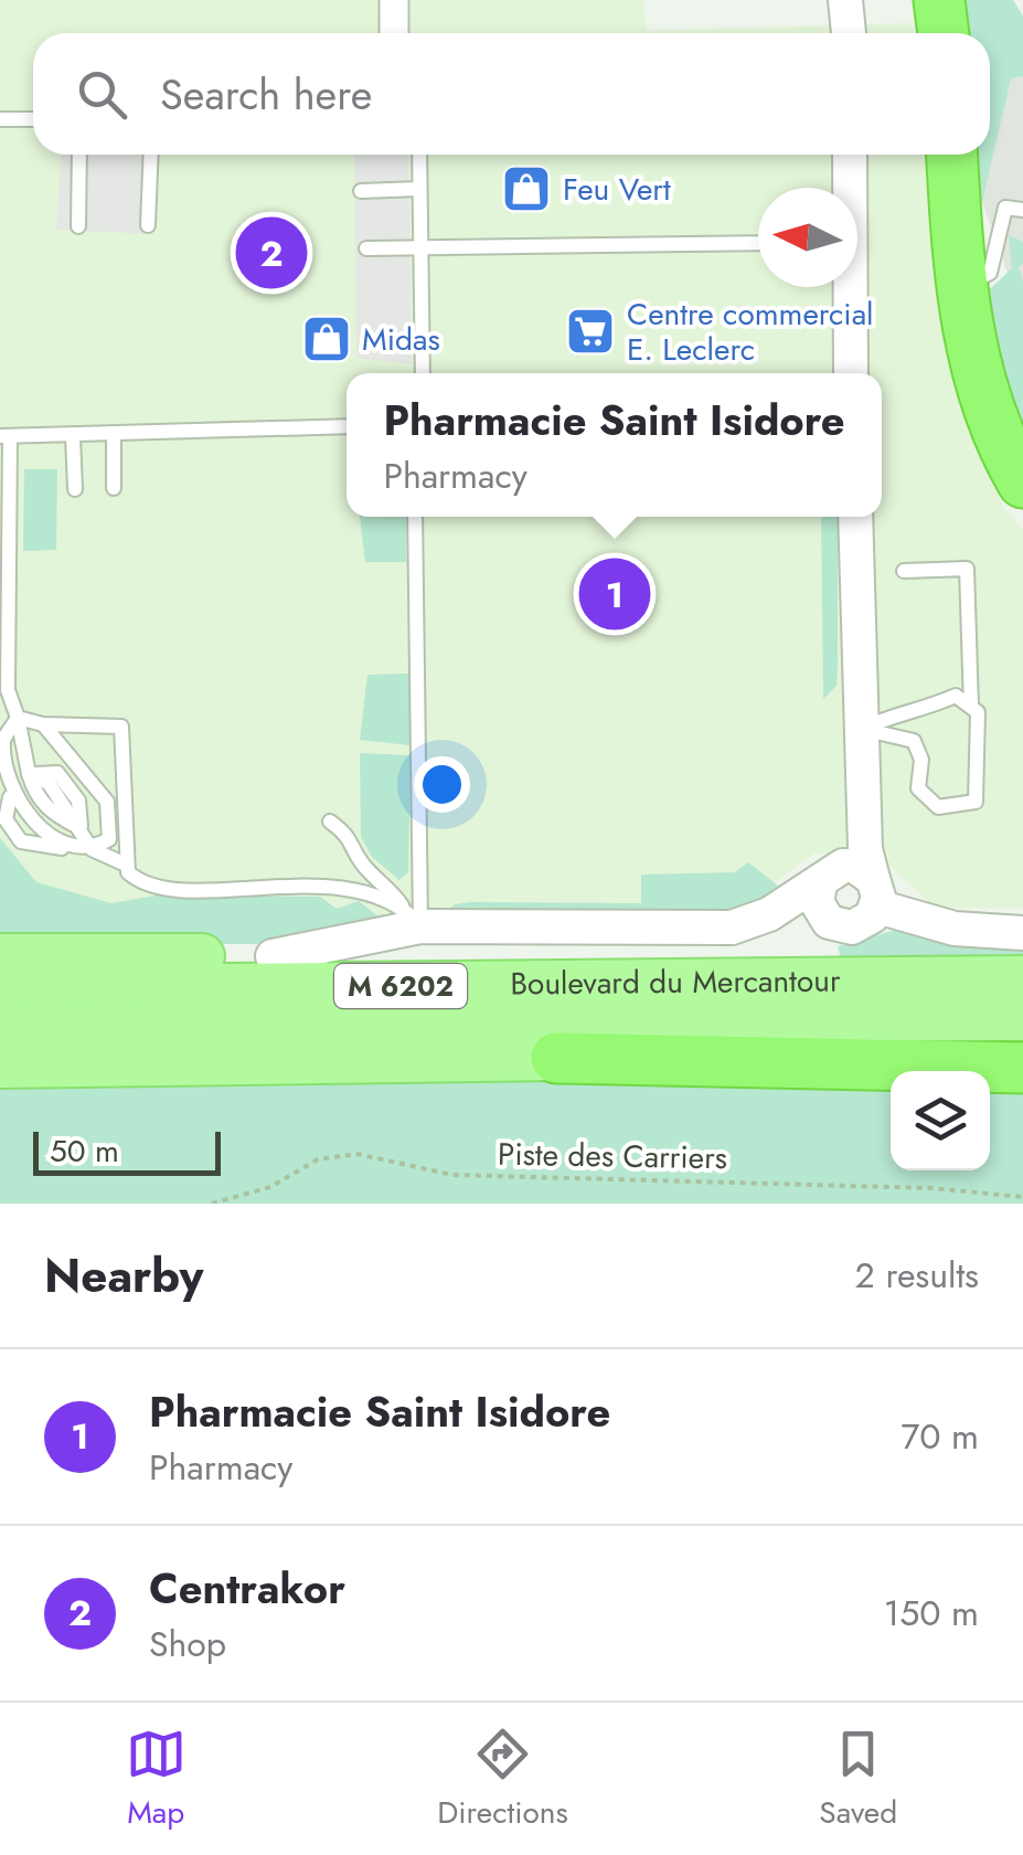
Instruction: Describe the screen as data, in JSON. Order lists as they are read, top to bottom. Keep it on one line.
{"streets":{"main road":["Boulevard du Mercantour","M 6202"],"path":["Piste des Carriers"]},"places":{"shop":["Feu Vert","Midas"],"supermarket":["Centre commercial E. Leclerc"]},"scale_bar":"50 m","north":"left","page":{"search":"Search here","pins":["2","1"],"popup":["Pharmacie Saint Isidore","Pharmacy"],"scale":"50 m","heading":["Nearby","2 results"],"list":[{"mark":"1","name":"Pharmacie Saint Isidore","note":"Pharmacy","value":"70 m"},{"mark":"2","name":"Centrakor","note":"Shop","value":"150 m"}],"nav":["Map","Directions","Saved"]}}
